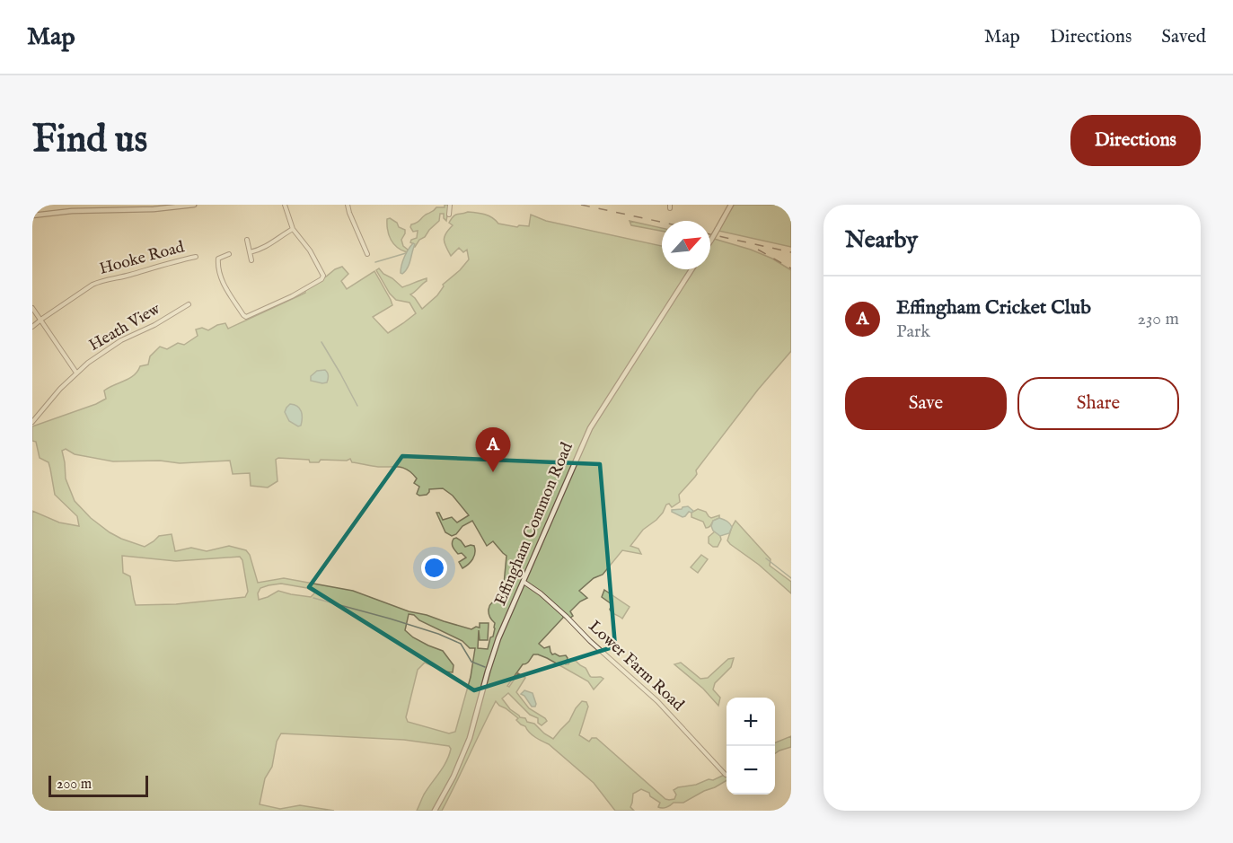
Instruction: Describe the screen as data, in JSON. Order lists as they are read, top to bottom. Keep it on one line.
{"streets":{"street":["Hooke Road","Heath View","Effingham Common Road","Lower Farm Road"]},"crossings":[["Effingham Common Road","Lower Farm Road"]],"scale_bar":"200 m","north":"top right","page":{"header":"Map","nav":["Map","Directions","Saved"],"buttons":["Directions",["Save","Share"]],"title":"Find us","heading":"Nearby","list":[{"mark":"A","name":"Effingham Cricket Club","note":"Park","value":"230 m"}],"pins":"A","map_buttons":["+","−"],"scale":"200 m"}}
